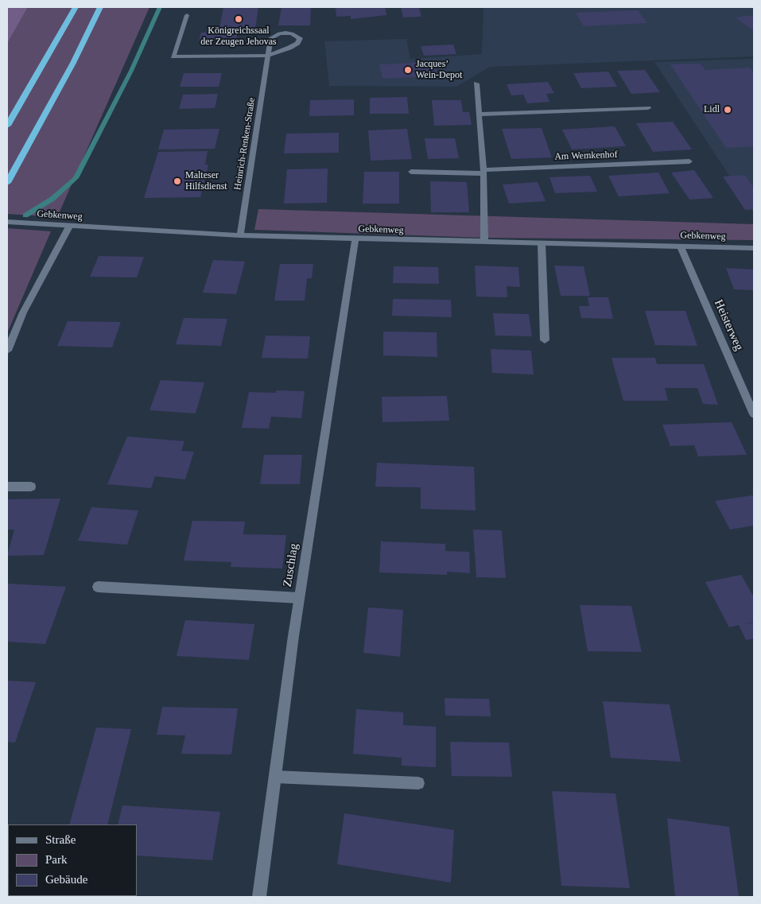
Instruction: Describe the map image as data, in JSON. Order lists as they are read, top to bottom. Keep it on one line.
{"streets":{"street":["Heinrich-Renken-Straße","Am Wemkenhof","Gebkenweg","Heisterweg","Zuschlag"]},"crossings":[["Heinrich-Renken-Straße","Gebkenweg"],["Gebkenweg","Heisterweg"],["Gebkenweg","Zuschlag"]],"places":["Königreichssaal der Zeugen Jehovas","Jacques’ Wein-Depot","Lidl","Malteser Hilfsdienst"],"legend":["Straße","Park","Gebäude"]}
